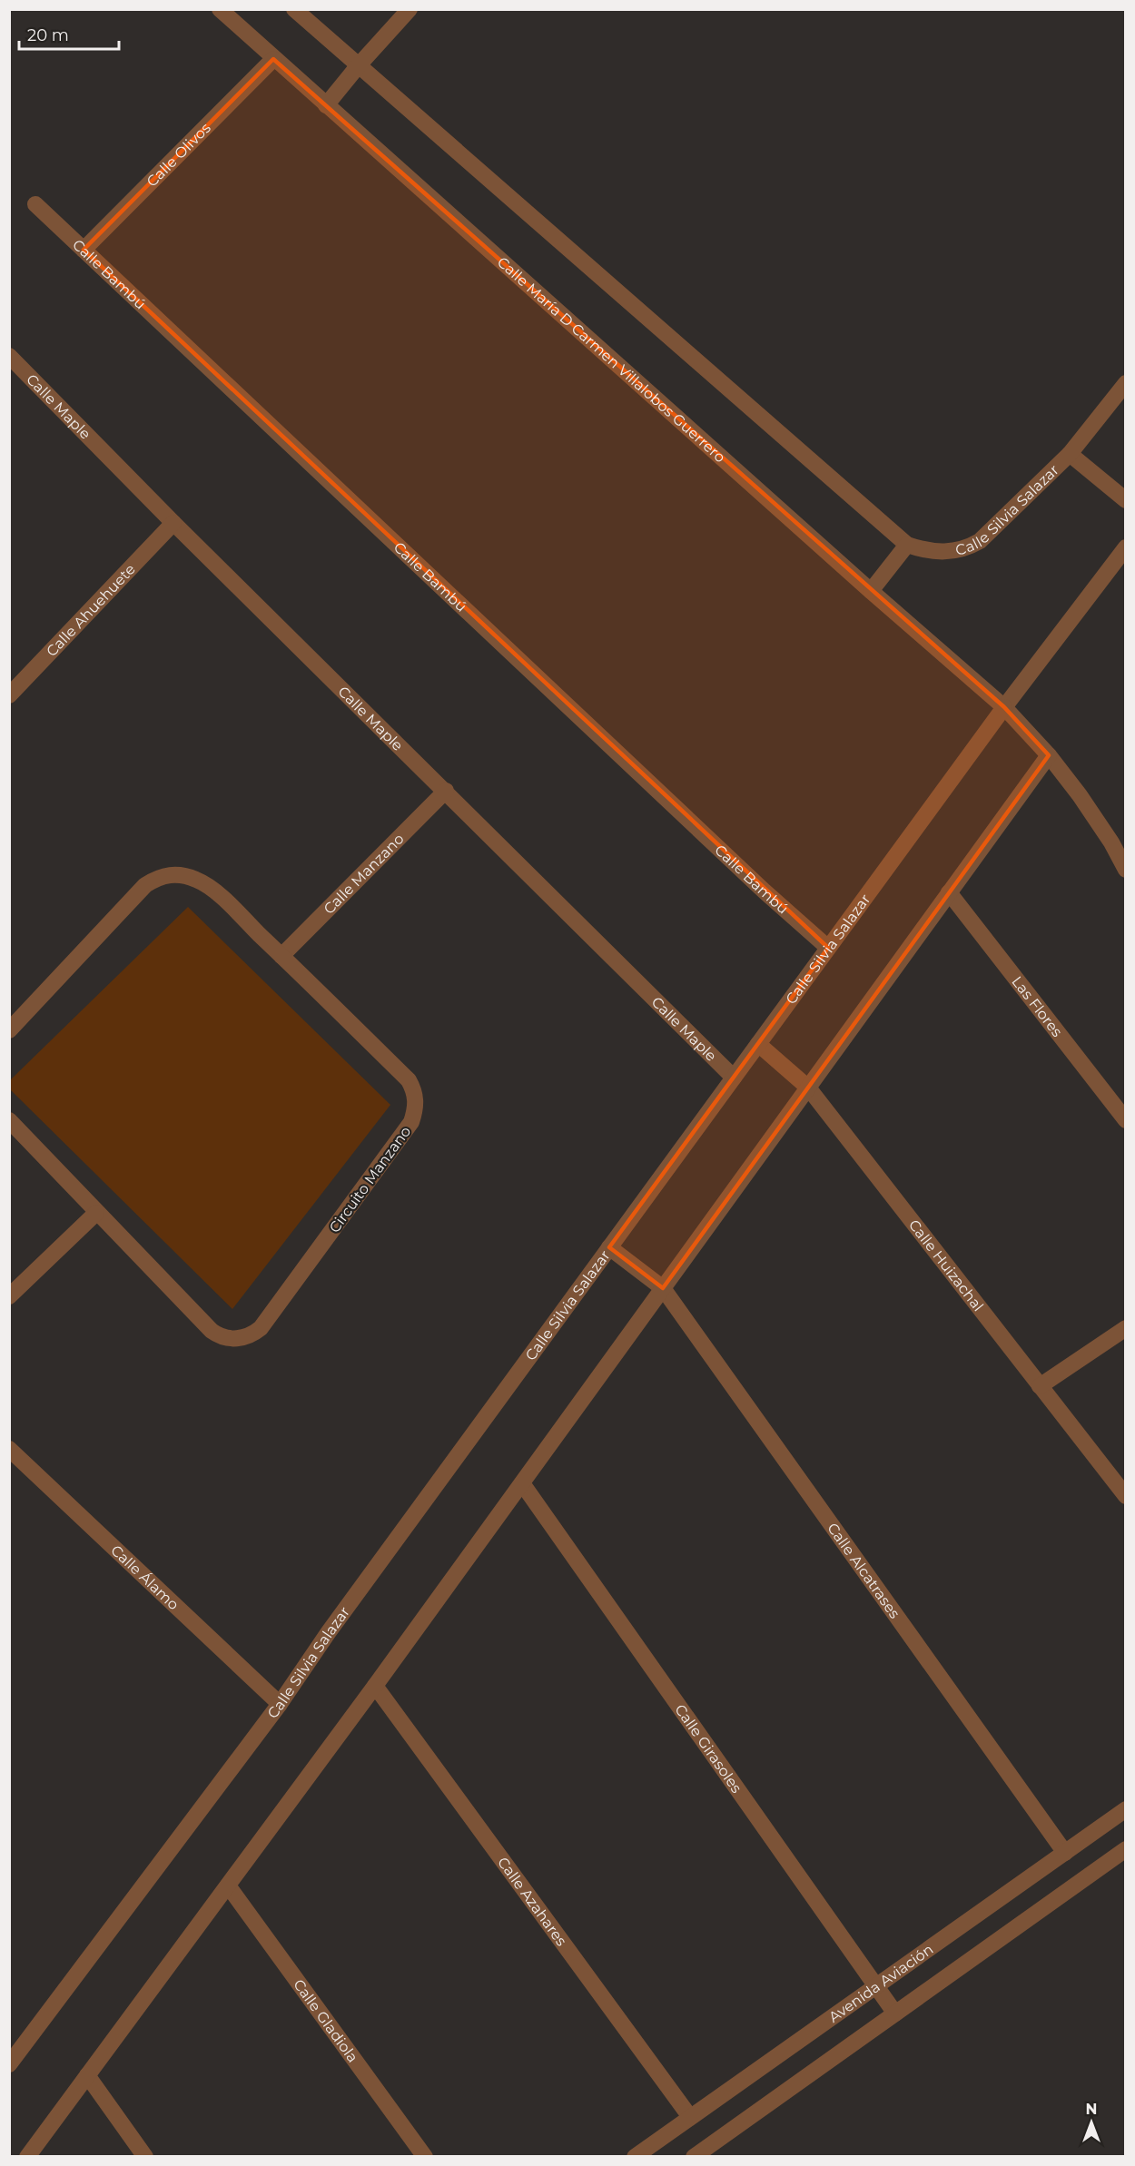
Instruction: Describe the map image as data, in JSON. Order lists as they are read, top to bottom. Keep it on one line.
{"streets":{"street":["Calle Olivos","Calle Bambú","Calle María D Carmen Villalobos Guerrero","Calle Maple","Calle Silvia Salazar","Calle Ahuehuete","Calle Manzano","Las Flores","Circuito Manzano","Calle Huizachal","Calle Alcatrases","Calle Álamo","Calle Girasoles","Calle Azahares","Avenida Aviación","Calle Gladiola"]},"crossings":[["Calle Olivos","Calle Bambú"],["Calle Olivos","Calle María D Carmen Villalobos Guerrero"],["Calle Bambú","Calle Silvia Salazar"],["Calle María D Carmen Villalobos Guerrero","Calle Silvia Salazar"],["Calle Maple","Calle Silvia Salazar"],["Calle Maple","Calle Ahuehuete"],["Calle Maple","Calle Manzano"],["Calle Silvia Salazar","Calle Huizachal"],["Calle Silvia Salazar","Calle Alcatrases"],["Calle Silvia Salazar","Calle Álamo"],["Calle Manzano","Circuito Manzano"],["Calle Alcatrases","Avenida Aviación"],["Calle Girasoles","Avenida Aviación"],["Calle Azahares","Avenida Aviación"]],"scale_bar":"20 m","north":"top"}
